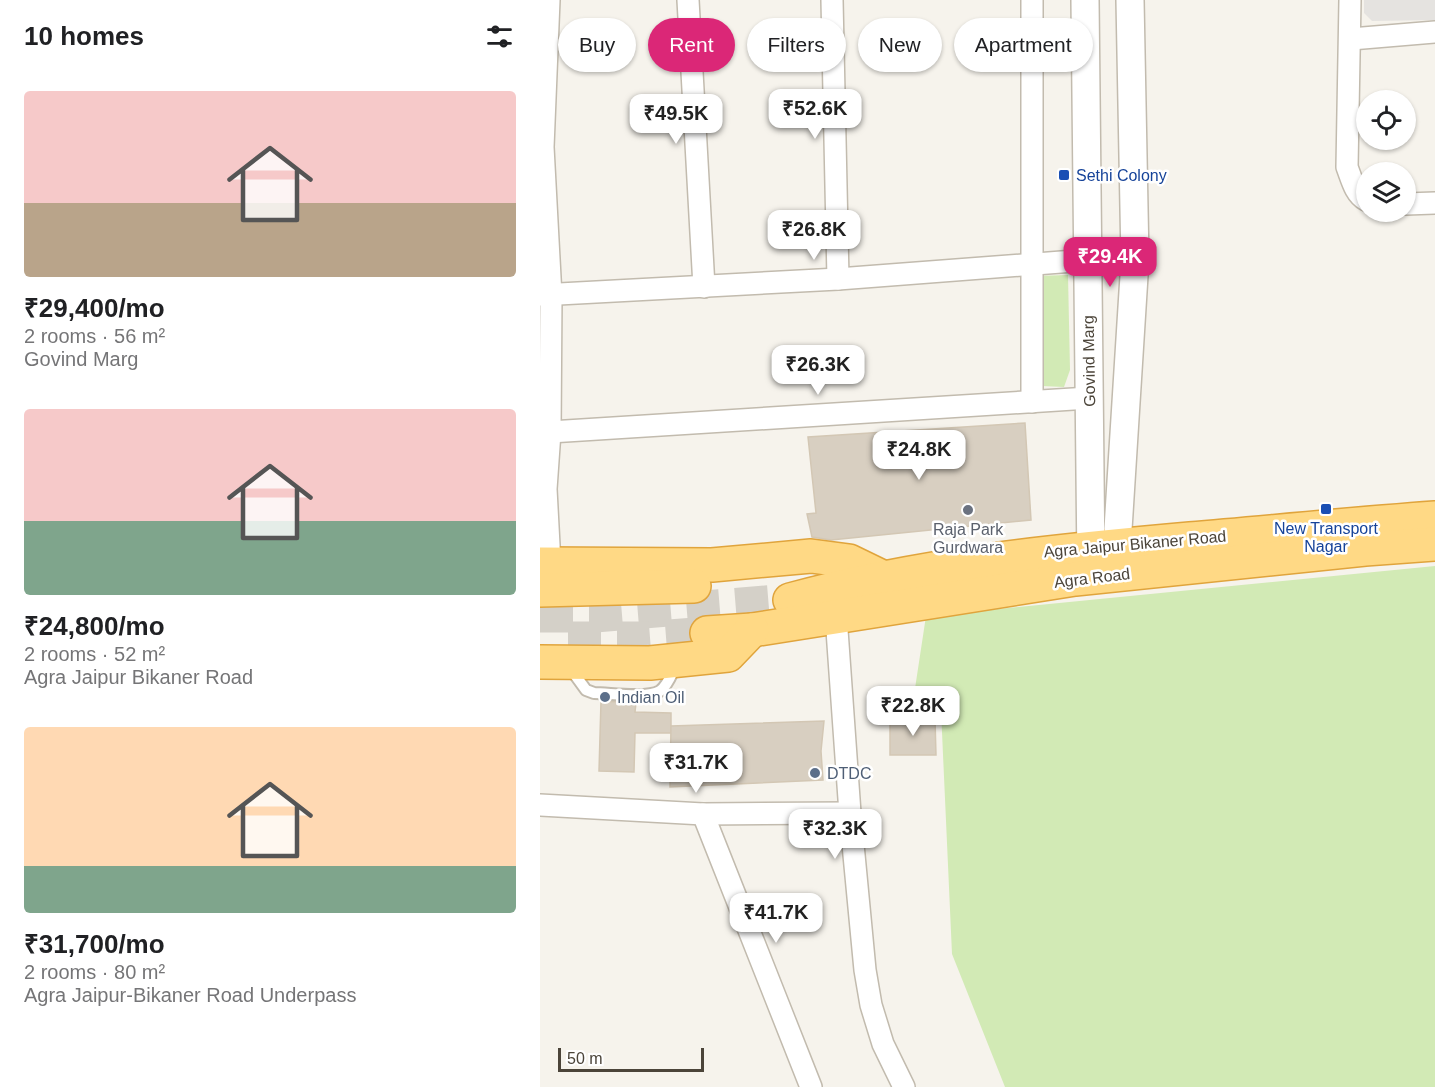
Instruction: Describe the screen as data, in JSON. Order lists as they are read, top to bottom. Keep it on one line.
{"streets":{"highway":["Agra Jaipur Bikaner Road","Agra Road"],"street":["Govind Marg"]},"crossings":[["Govind Marg","Agra Jaipur Bikaner Road"],["Govind Marg","Agra Road"],["Agra Jaipur Bikaner Road","Agra Road"]],"places":{"transit":["Sethi Colony","New Transport Nagar"],"other":["Raja Park Gurdwara","Indian Oil","DTDC"]},"scale_bar":"50 m","page":{"heading":"10 homes","chip":["Buy","Rent","Filters","New","Apartment"],"list":[{"name":"₹29,400/mo","note":"2 rooms · 56 m² · Govind Marg"},{"name":"₹24,800/mo","note":"2 rooms · 52 m² · Agra Jaipur Bikaner Road"},{"name":"₹31,700/mo","note":"2 rooms · 80 m² · Agra Jaipur-Bikaner Road Underpass"}],"price":["₹52.6K","₹49.5K","₹26.8K","₹29.4K","₹26.3K","₹24.8K","₹22.8K","₹31.7K","₹32.3K","₹41.7K"],"scale":"50 m"}}
